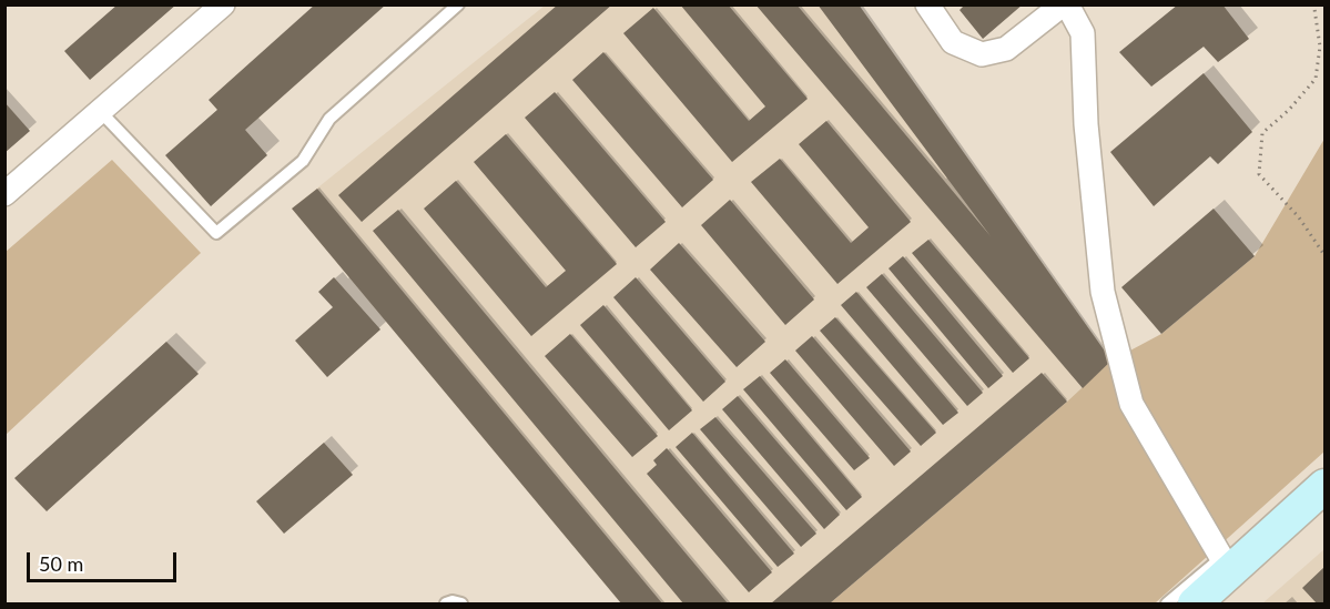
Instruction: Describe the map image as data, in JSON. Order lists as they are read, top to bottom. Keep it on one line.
{"scale_bar":"50 m"}
